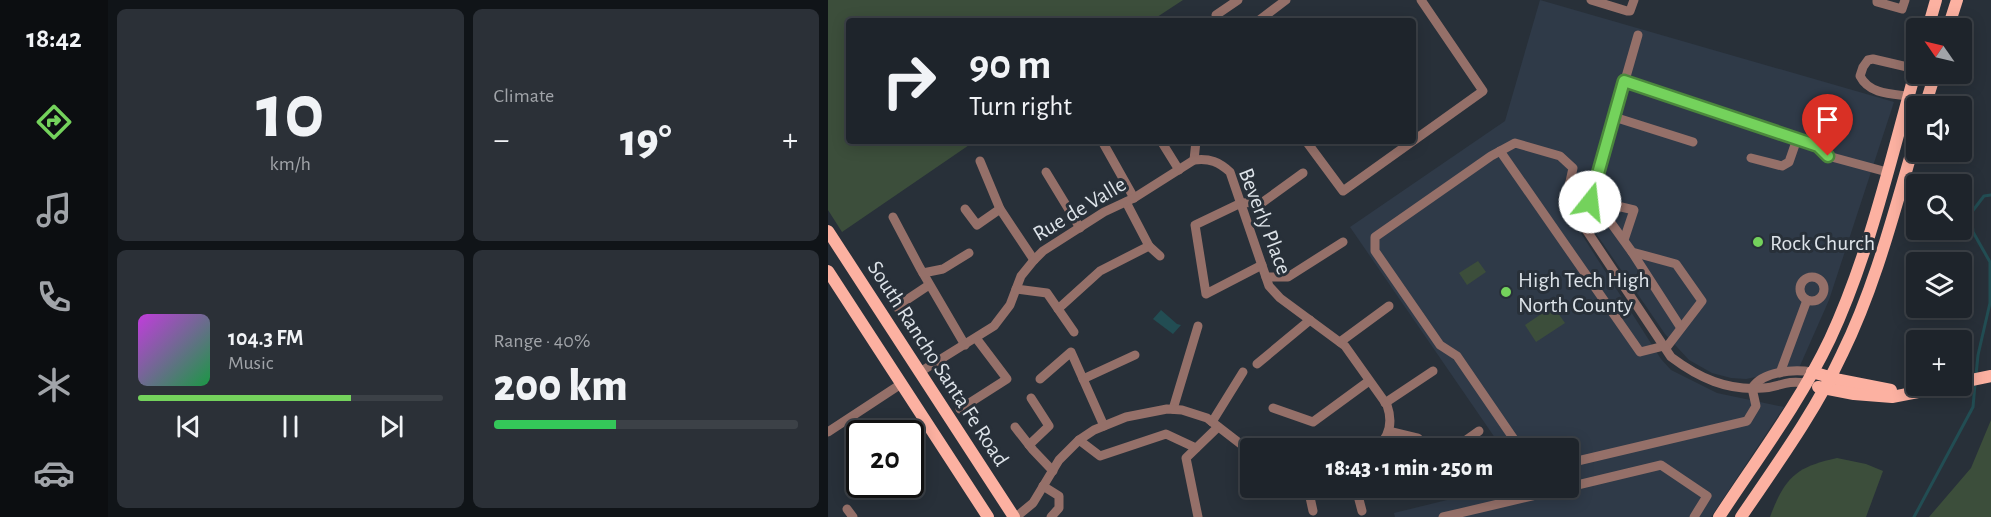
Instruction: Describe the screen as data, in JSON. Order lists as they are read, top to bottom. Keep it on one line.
{"streets":{"main road":["South Rancho Santa Fe Road"],"street":["Rue de Valle","Beverly Place"]},"crossings":[["Rue de Valle","Beverly Place"],["Rue de Valle","South Rancho Santa Fe Road"]],"places":["Rock Church","High Tech High North County"],"north":"top left","page":{"tabs":"18:42","tile":[["10","km/h"],"Climate",["Range · 40%","200 km"]],"map_buttons":"+","turn":["90 m","Turn right"],"heat":["−","19°","+"],"song":["104.3 FM","Music"],"limit":"20","trip":"18:43 · 1 min · 250 m"}}
